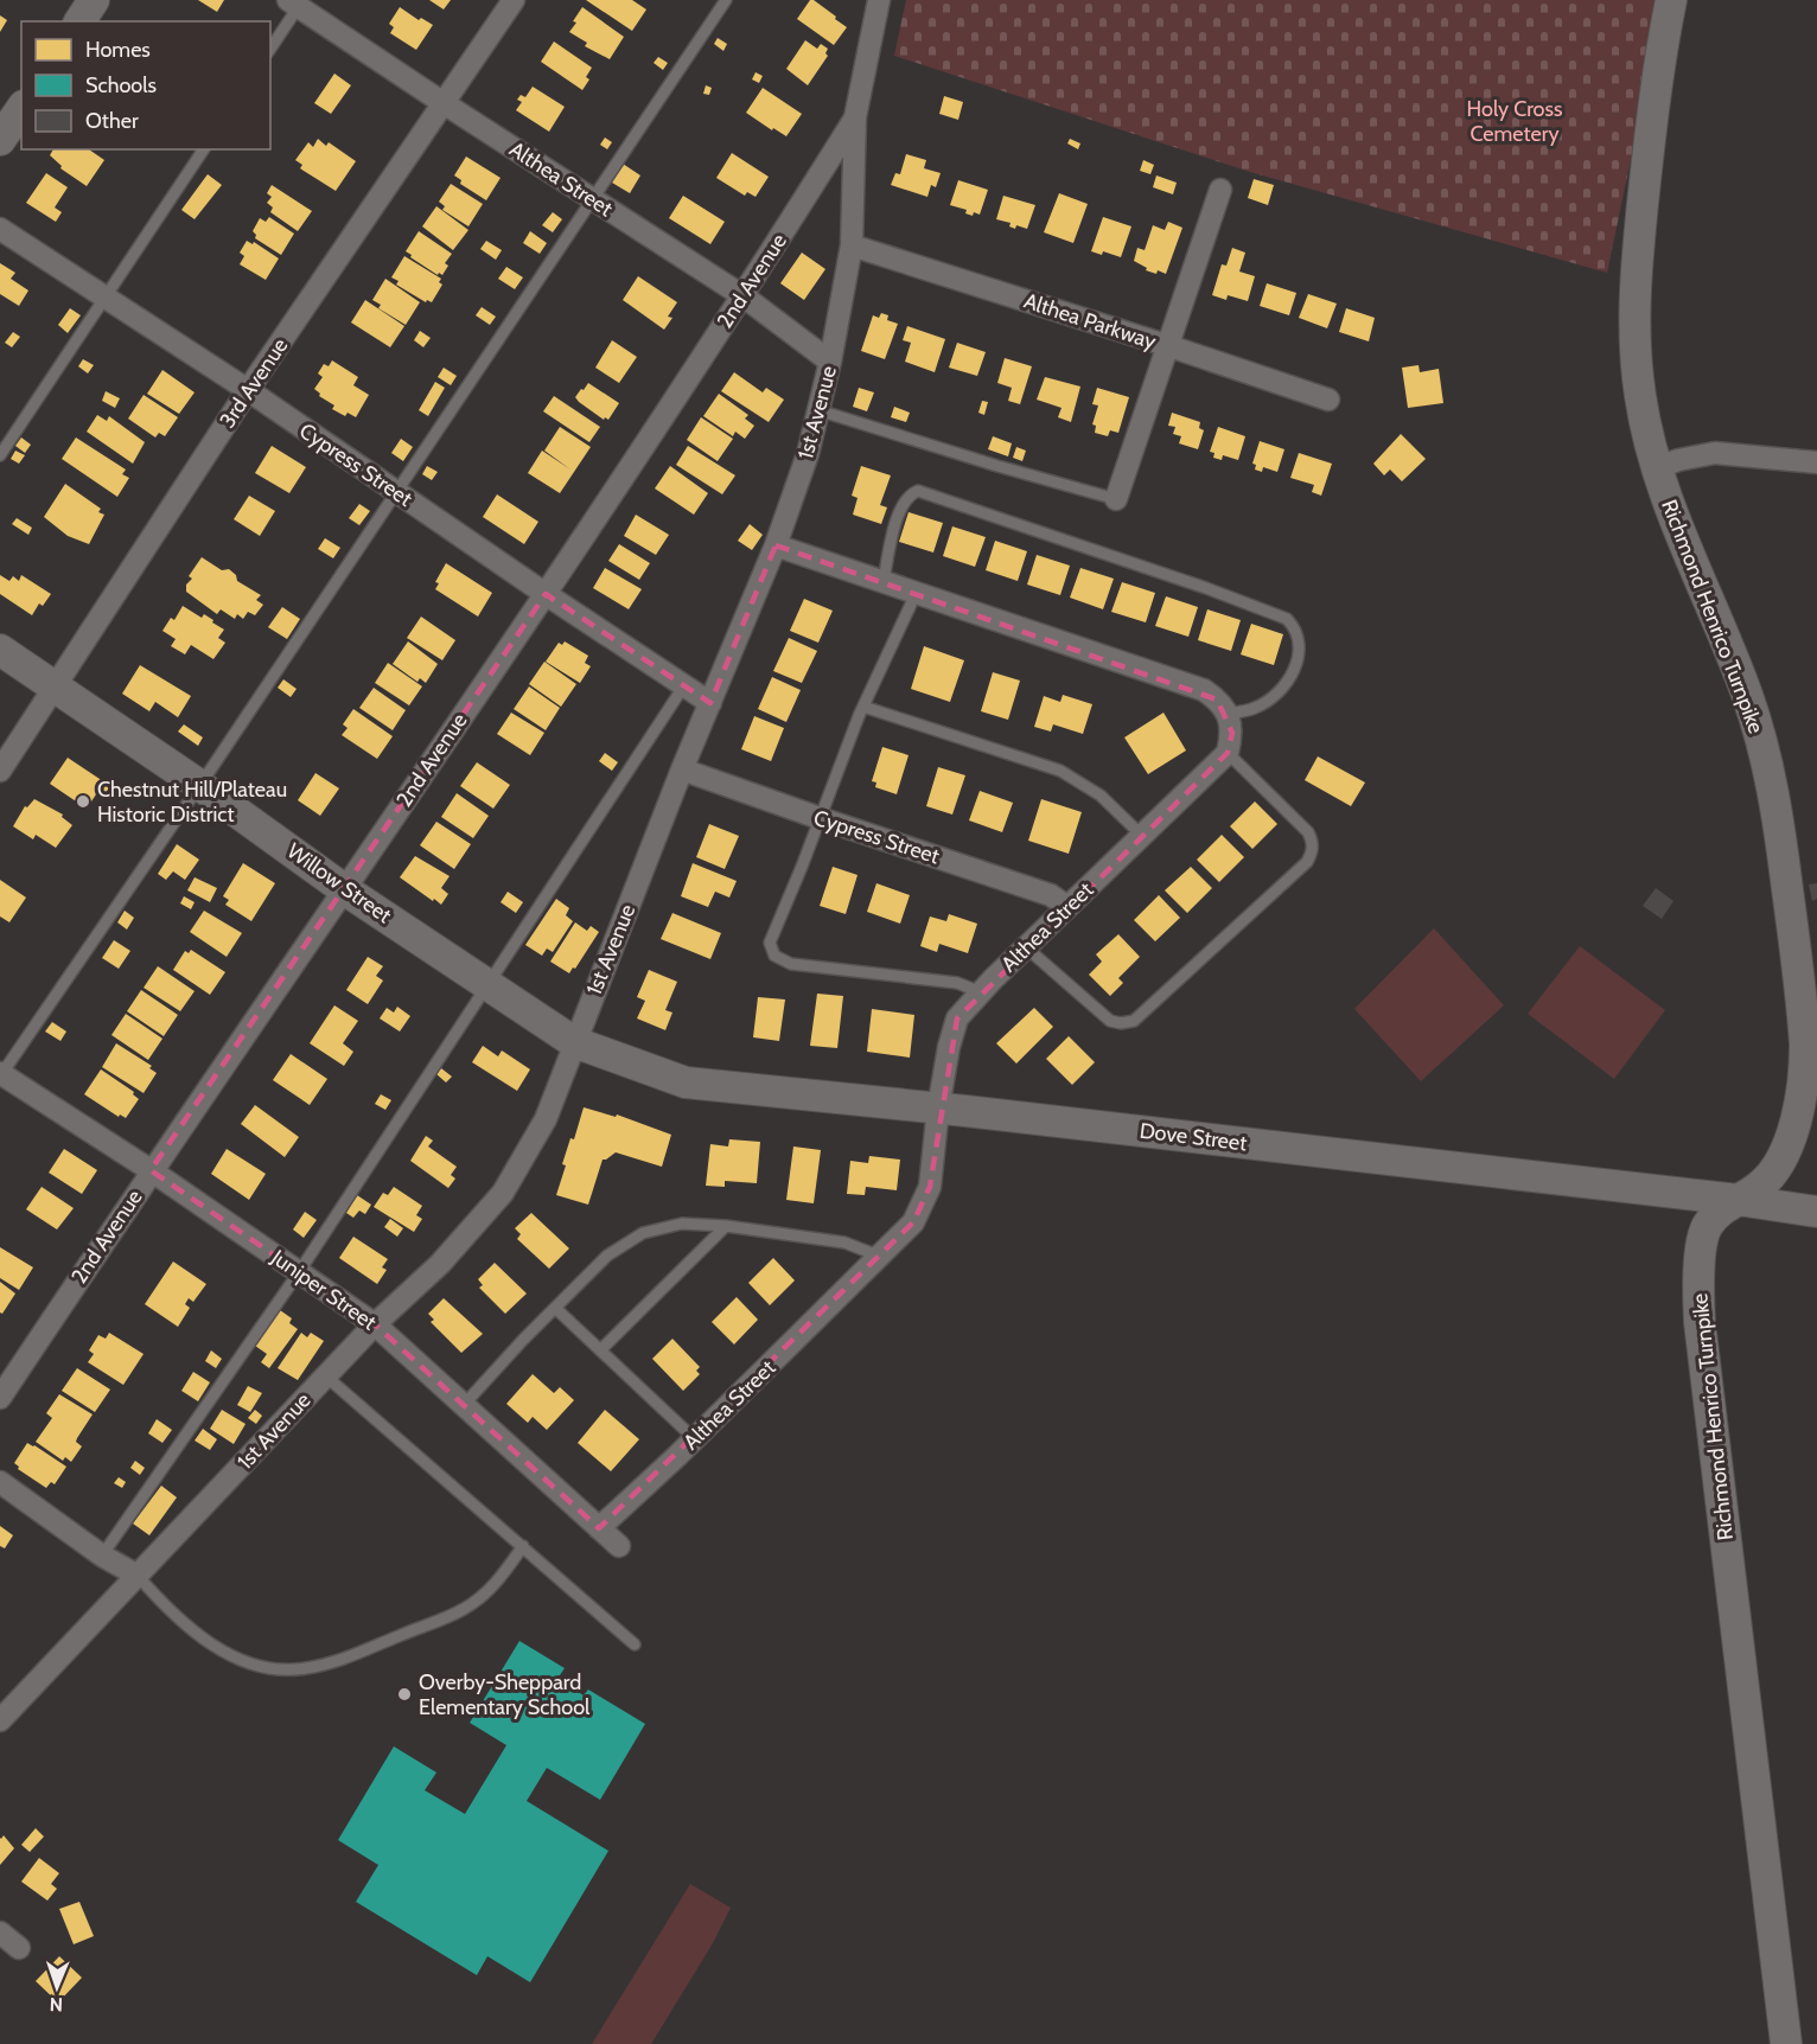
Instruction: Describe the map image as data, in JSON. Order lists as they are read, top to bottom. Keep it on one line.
{"streets":{"street":["Althea Street","2nd Avenue","Althea Parkway","3rd Avenue","1st Avenue","Cypress Street","Richmond Henrico Turnpike","Willow Street","Dove Street","Juniper Street"]},"crossings":[["Althea Street","2nd Avenue"],["Althea Street","3rd Avenue"],["Althea Street","1st Avenue"],["Althea Street","Cypress Street"],["Althea Street","Dove Street"],["Althea Street","Juniper Street"],["2nd Avenue","1st Avenue"],["2nd Avenue","Cypress Street"],["2nd Avenue","Willow Street"],["2nd Avenue","Juniper Street"],["Althea Parkway","1st Avenue"],["3rd Avenue","Cypress Street"],["3rd Avenue","Willow Street"],["1st Avenue","Cypress Street"],["1st Avenue","Willow Street"],["1st Avenue","Dove Street"],["1st Avenue","Juniper Street"],["Richmond Henrico Turnpike","Dove Street"],["Willow Street","Dove Street"]],"parks":["Holy Cross Cemetery"],"places":["Chestnut Hill/Plateau Historic District","Overby-Sheppard Elementary School"],"legend":["Homes","Schools","Other"],"north":"bottom"}
